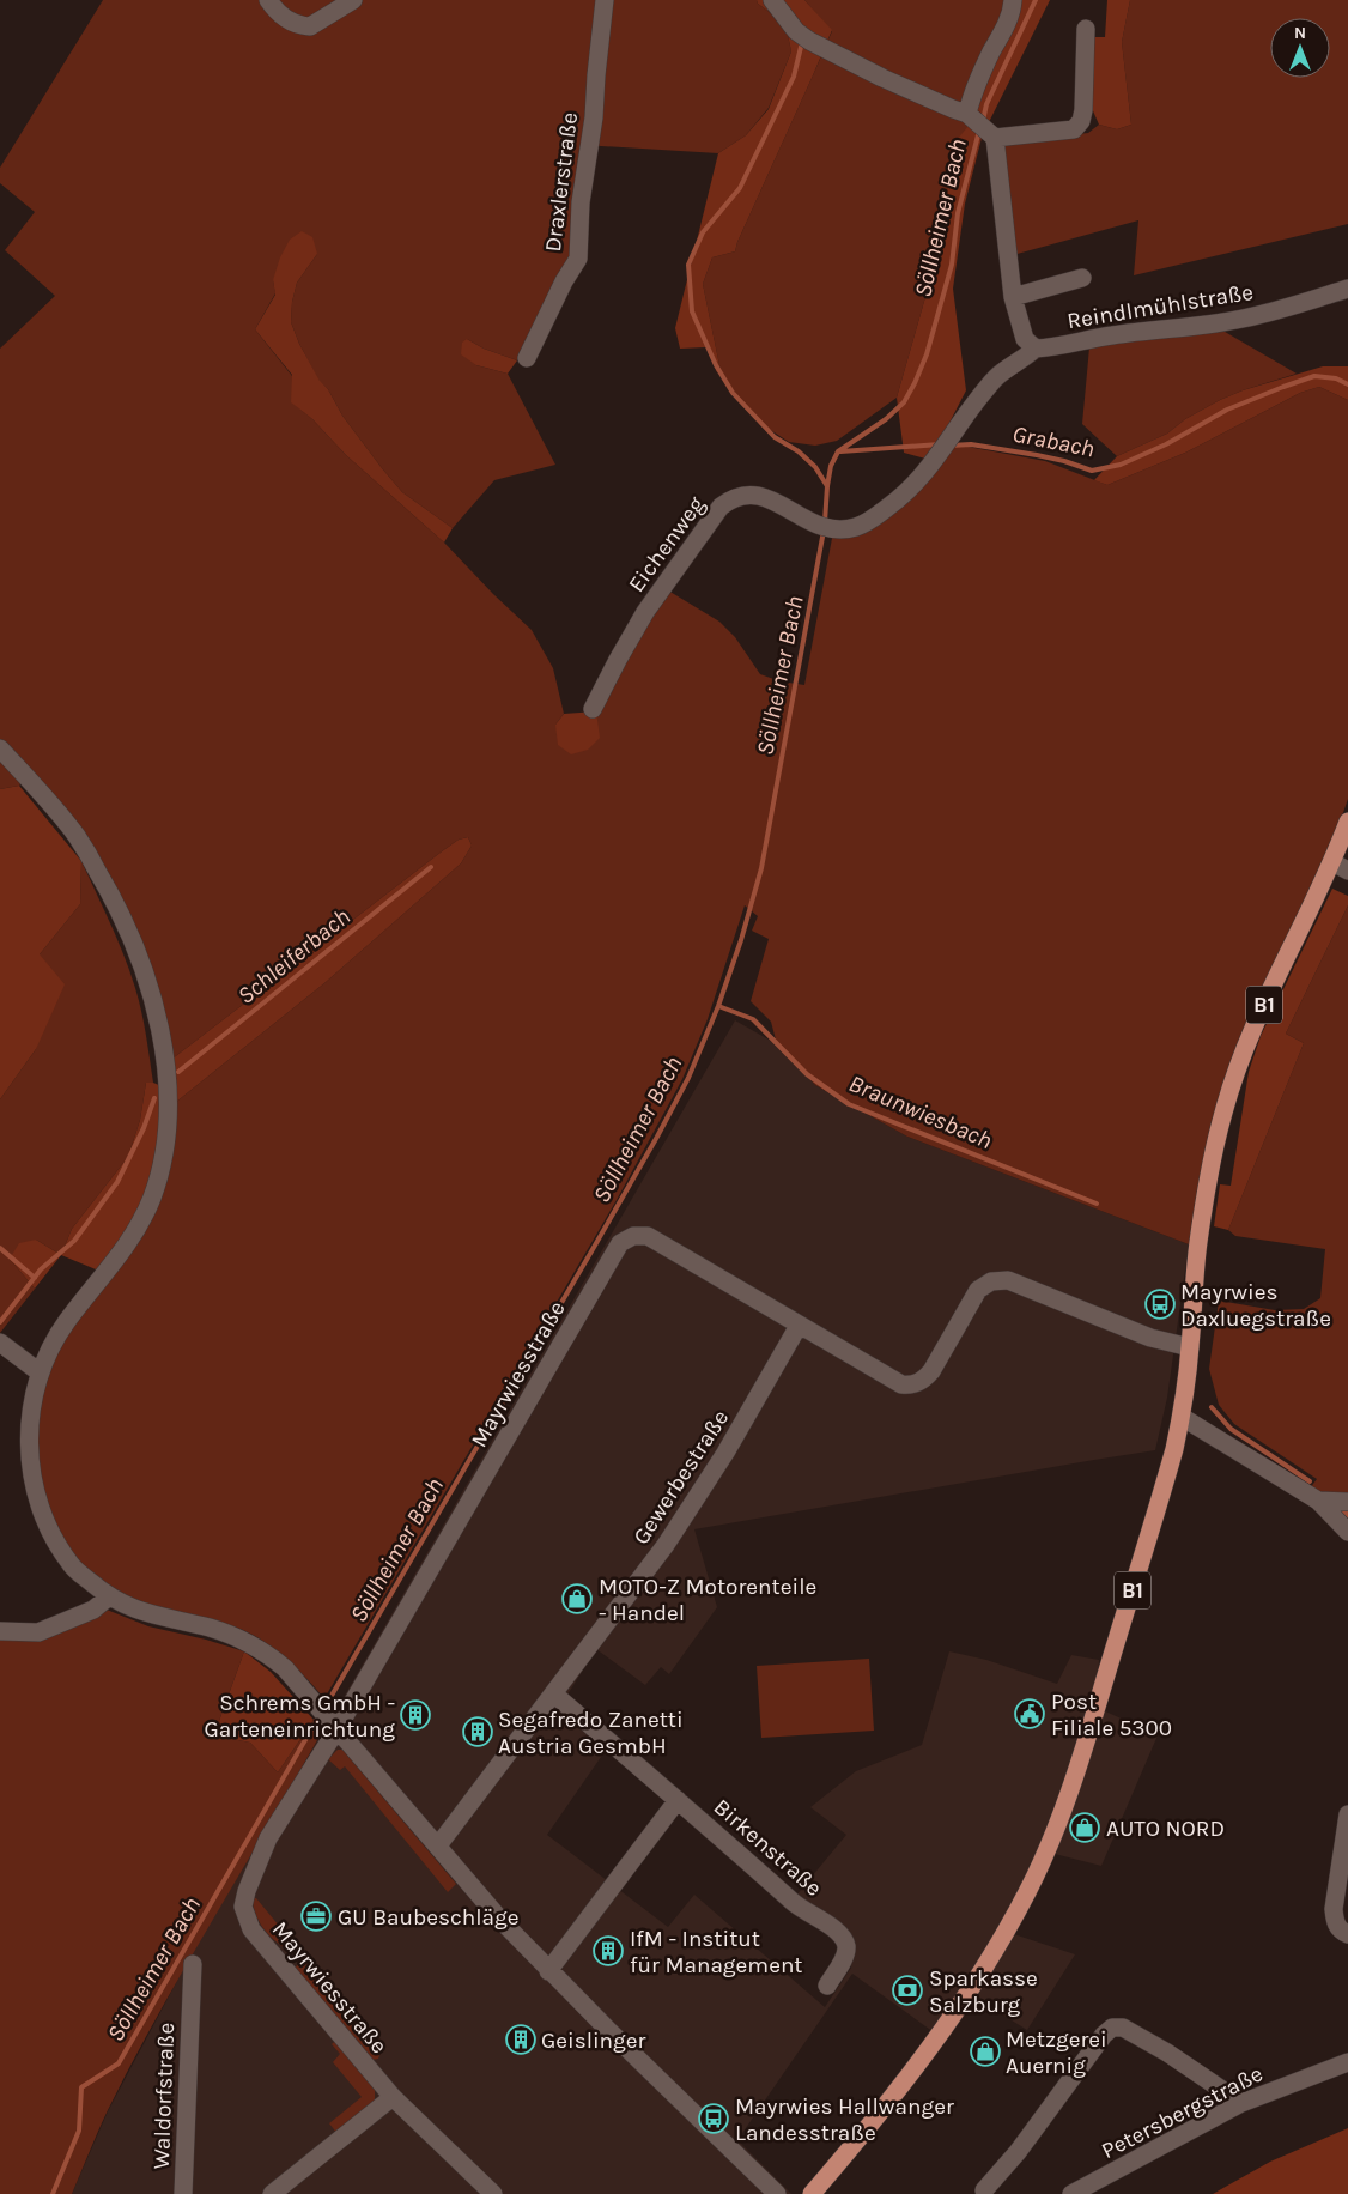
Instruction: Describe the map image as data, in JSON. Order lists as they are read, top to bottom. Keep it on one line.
{"streets":{"main road":["B1"],"street":["Draxlerstraße","Reindlmühlstraße","Eichenweg","Mayrwiesstraße","Gewerbestraße","Birkenstraße","Waldorfstraße","Petersbergstraße"]},"crossings":[["Reindlmühlstraße","Eichenweg"],["B1","Mayrwiesstraße"],["Mayrwiesstraße","Gewerbestraße"],["Gewerbestraße","Birkenstraße"]],"water":["Söllheimer Bach","Grabach","Schleiferbach","Braunwiesbach"],"places":{"bus stop":["Mayrwies Daxluegstraße","Mayrwies Hallwanger Landesstraße"],"shop":["MOTO-Z Motorenteile - Handel","AUTO NORD","Metzgerei Auernig"],"public building":["Post Filiale 5300"],"building":["Schrems GmbH - Garteneinrichtung","Segafredo Zanetti Austria GesmbH","IfM - Institut für Management","Geislinger"],"office":["GU Baubeschläge"],"bank":["Sparkasse Salzburg"]},"north":"top"}
